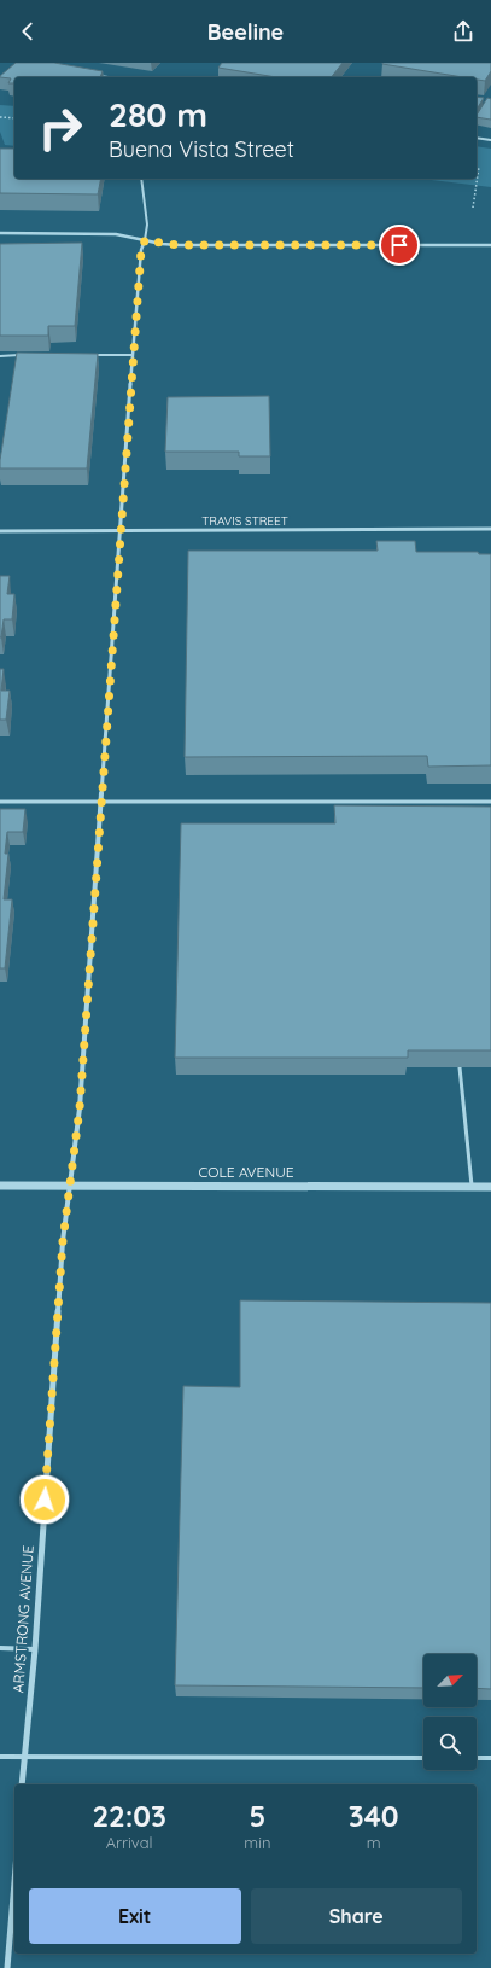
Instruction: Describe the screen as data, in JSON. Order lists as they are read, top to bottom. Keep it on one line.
{"streets":{"street":["TRAVIS STREET","COLE AVENUE","ARMSTRONG AVENUE"]},"crossings":[["TRAVIS STREET","ARMSTRONG AVENUE"],["COLE AVENUE","ARMSTRONG AVENUE"]],"north":"top right","page":{"header":"Beeline","turn":["280 m","Buena Vista Street"],"eta":["22:03","Arrival","5","min","340","m"],"buttons":["Exit","Share"]}}
